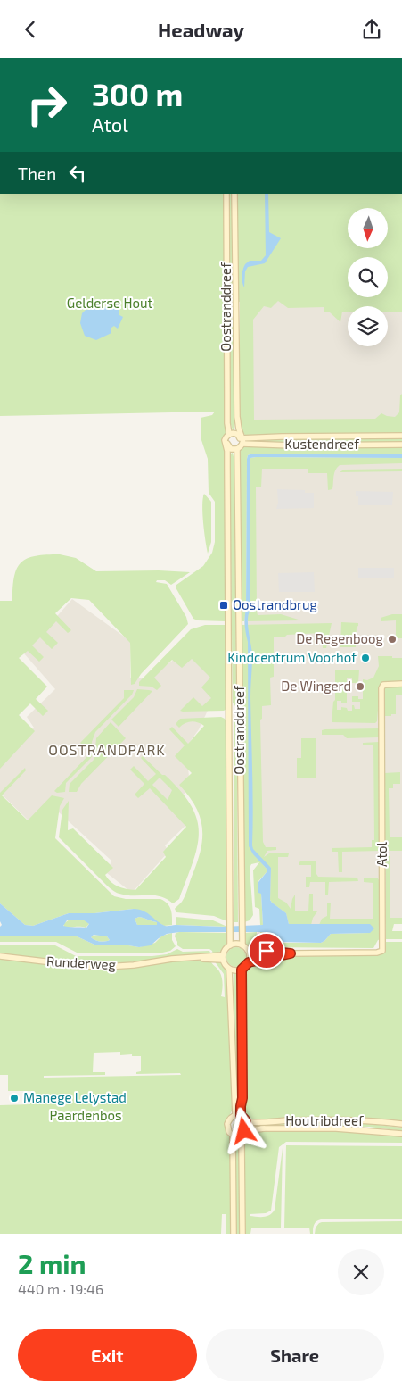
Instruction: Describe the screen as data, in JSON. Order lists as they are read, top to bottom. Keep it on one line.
{"streets":{"main road":["Oostranddreef","Kustendreef","Atol","Runderweg","Houtribdreef"]},"crossings":[["Oostranddreef","Kustendreef"],["Oostranddreef","Atol"],["Oostranddreef","Runderweg"],["Atol","Runderweg"]],"districts":["OOSTRANDPARK"],"parks":["Gelderse Hout","Paardenbos"],"places":{"transit":["Oostrandbrug"],"other":["De Regenboog","Kindcentrum Voorhof","De Wingerd","Manege Lelystad"]},"north":"bottom","page":{"header":"Headway","turn":["300 m","Atol"],"then":"Then","heading":["2 min","440 m · 19:46"],"buttons":["Exit","Share"]}}
